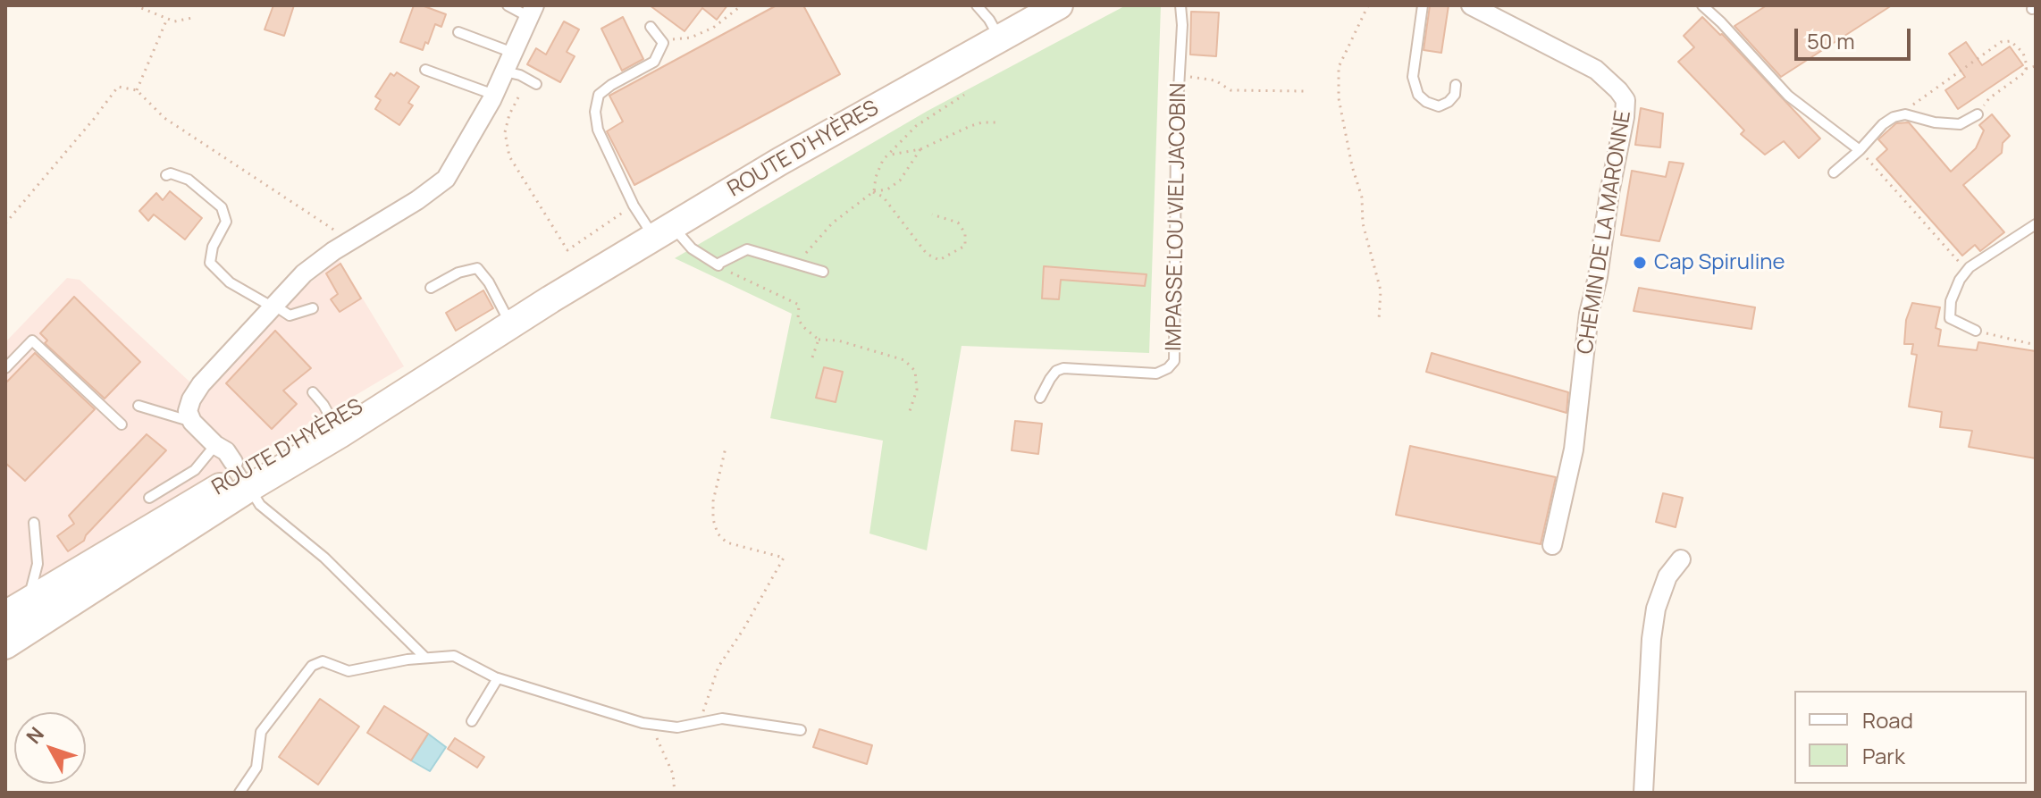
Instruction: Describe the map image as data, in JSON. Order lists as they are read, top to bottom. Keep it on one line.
{"streets":{"main road":["ROUTE D'HYÈRES"],"street":["CHEMIN DE LA MARONNE"],"lane":["IMPASSE LOU VIEL JACOBIN"]},"places":["Cap Spiruline"],"legend":["Road","Park"],"scale_bar":"50 m","north":"top left"}
